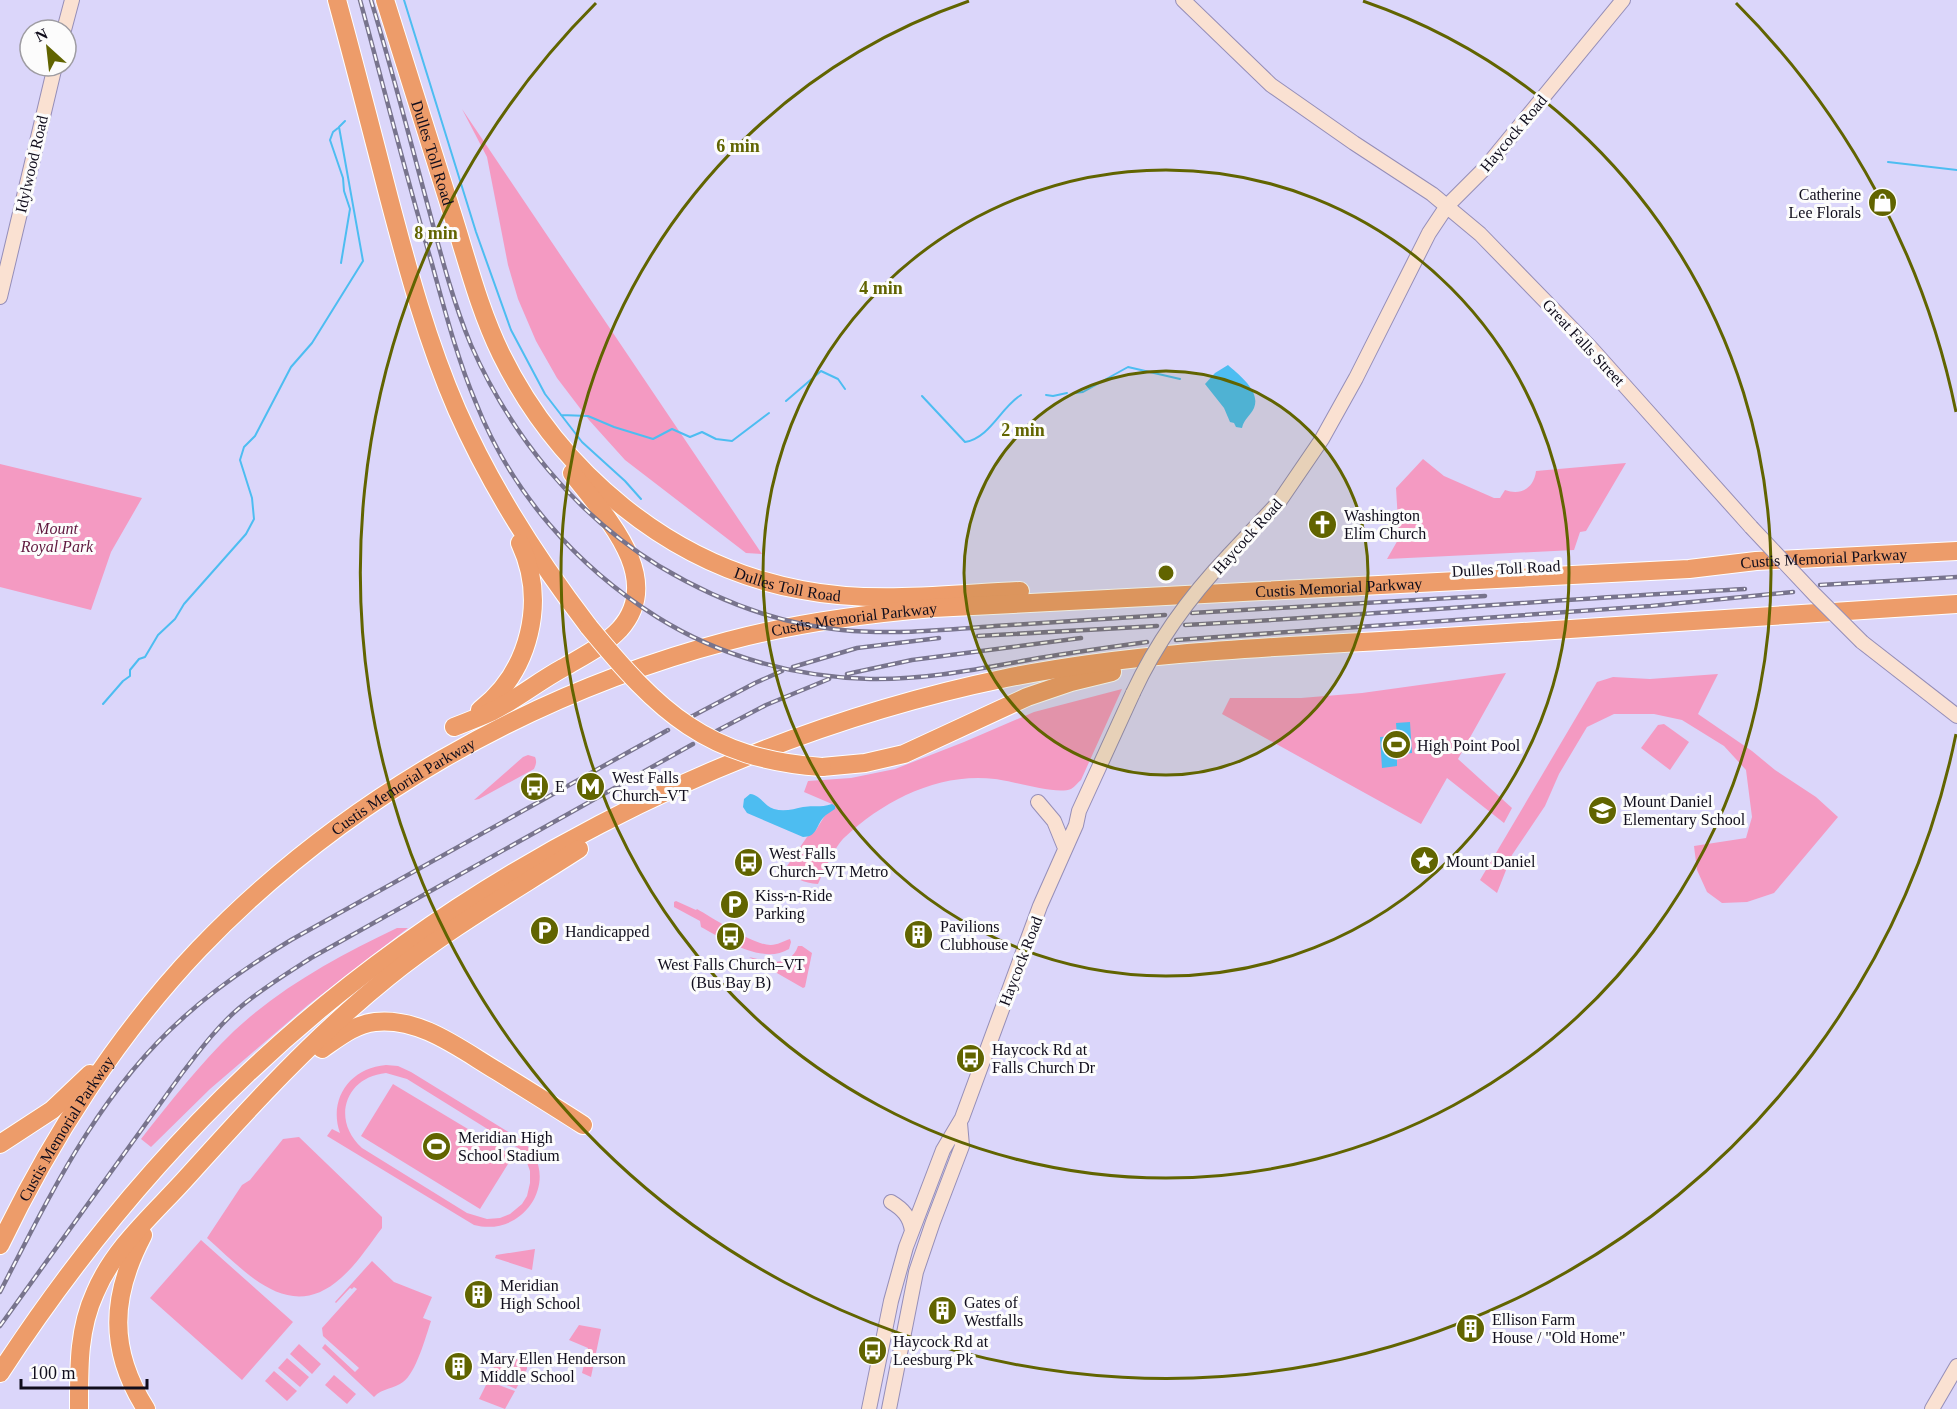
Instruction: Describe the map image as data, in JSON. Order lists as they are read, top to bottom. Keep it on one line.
{"streets":{"highway":["Dulles Toll Road","Custis Memorial Parkway"],"main road":["Haycock Road","Idylwood Road","Great Falls Street"]},"crossings":[["Haycock Road","Great Falls Street"],["Dulles Toll Road","Custis Memorial Parkway"]],"parks":["Mount Royal Park"],"places":{"shop":["Catherine Lee Florals"],"church":["Washington Elim Church"],"sports":["High Point Pool","Meridian High School Stadium"],"bus stop":["E","West Falls Church–VT Metro","West Falls Church–VT (Bus Bay B)","Haycock Rd at Falls Church Dr","Haycock Rd at Leesburg Pk"],"metro station":["West Falls Church–VT"],"school or university":["Mount Daniel Elementary School"],"place":["Mount Daniel"],"parking":["Kiss-n-Ride Parking","Handicapped"],"building":["Pavilions Clubhouse","Meridian High School","Gates of Westfalls","Ellison Farm House / \"Old Home\"","Mary Ellen Henderson Middle School"]},"scale_bar":"100 m","north":"top left","rings":["6 min","8 min","4 min","2 min"]}
